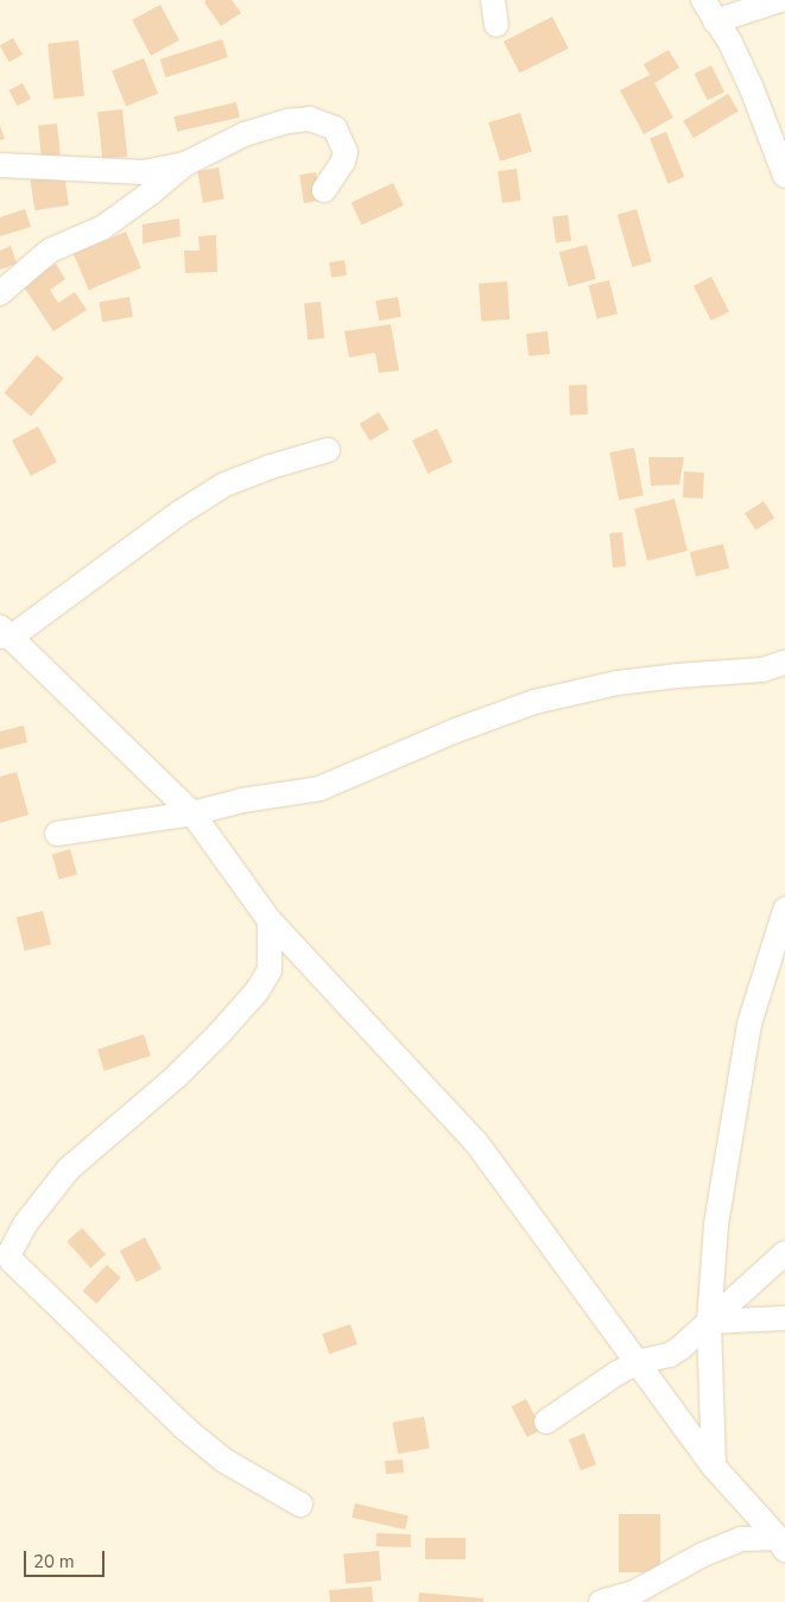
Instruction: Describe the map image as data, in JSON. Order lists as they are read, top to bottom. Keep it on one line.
{"scale_bar":"20 m"}
